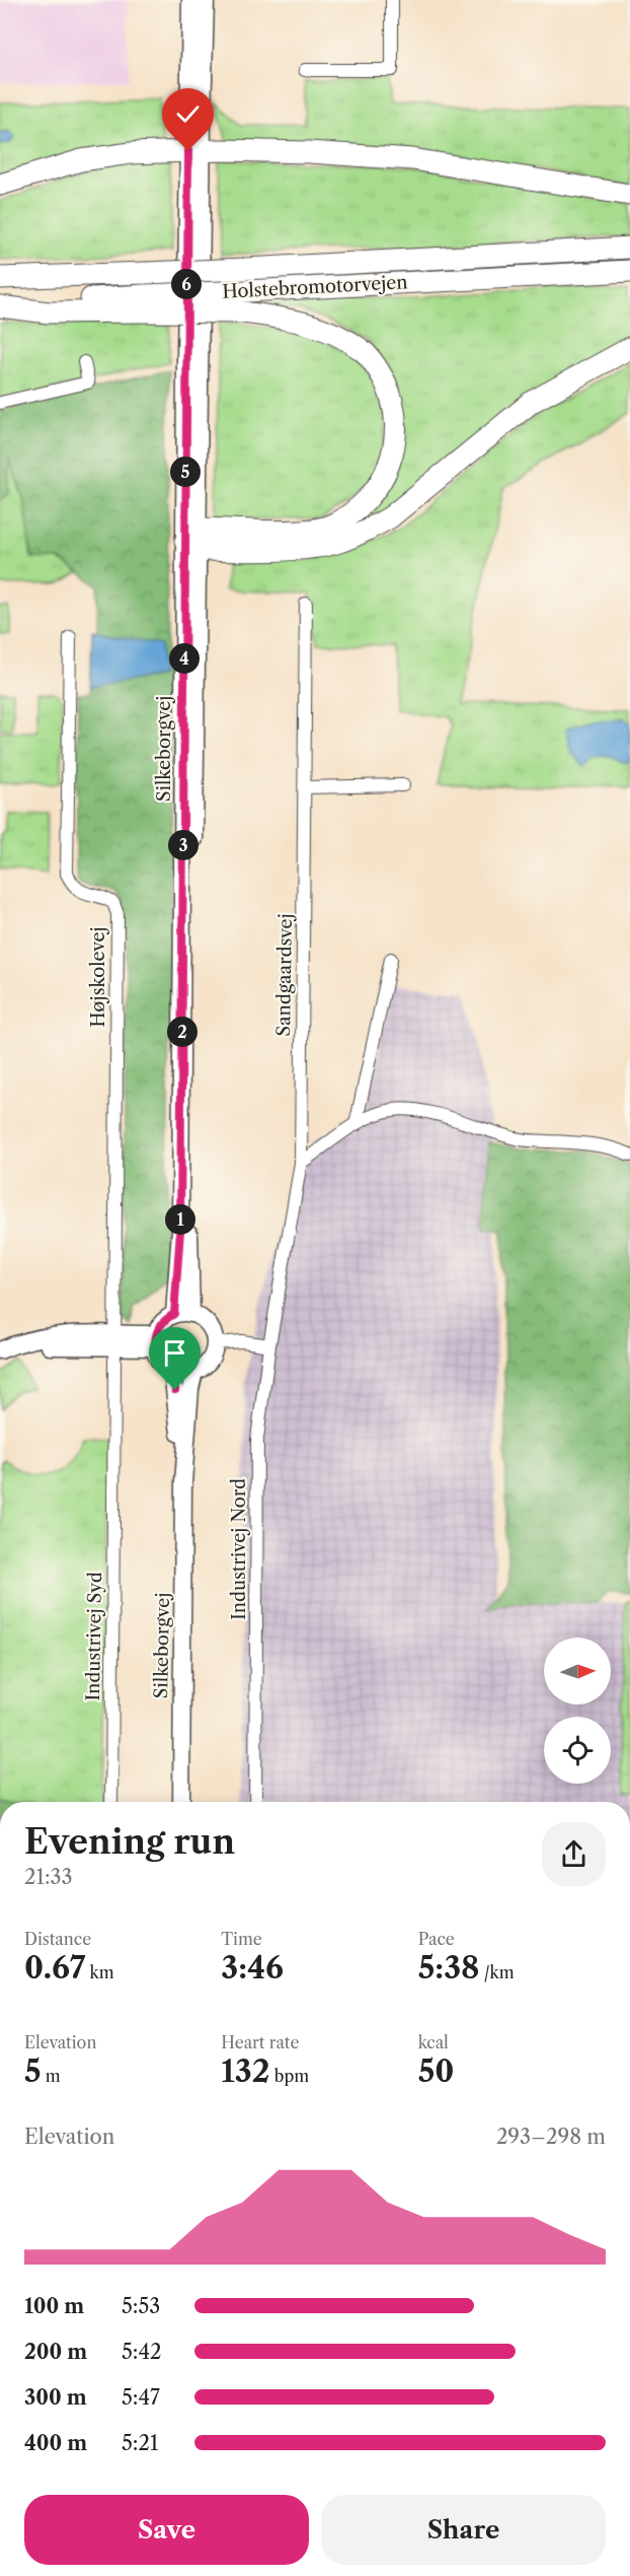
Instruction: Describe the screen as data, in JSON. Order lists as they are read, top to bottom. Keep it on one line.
{"streets":{"highway":["Holstebromotorvejen"],"main road":["Silkeborgvej"],"street":["Sandgaardsvej","Højskolevej","Industrivej Nord","Industrivej Syd"]},"crossings":[["Sandgaardsvej","Industrivej Nord"],["Højskolevej","Industrivej Syd"]],"north":"right","page":{"pins":["6","5","4","3","2","1"],"heading":["Evening run","21:33"],"stats":[["Distance","0.67 km"],["Time","3:46"],["Pace","5:38 /km"],["Elevation","5 m"],["Heart rate","132 bpm"],["kcal","50"]],"chart":["Elevation","293–298 m"],"list":[{"name":"100 m","note":"5:53"},{"name":"200 m","note":"5:42"},{"name":"300 m","note":"5:47"},{"name":"400 m","note":"5:21"}],"buttons":["Save","Share"]}}
